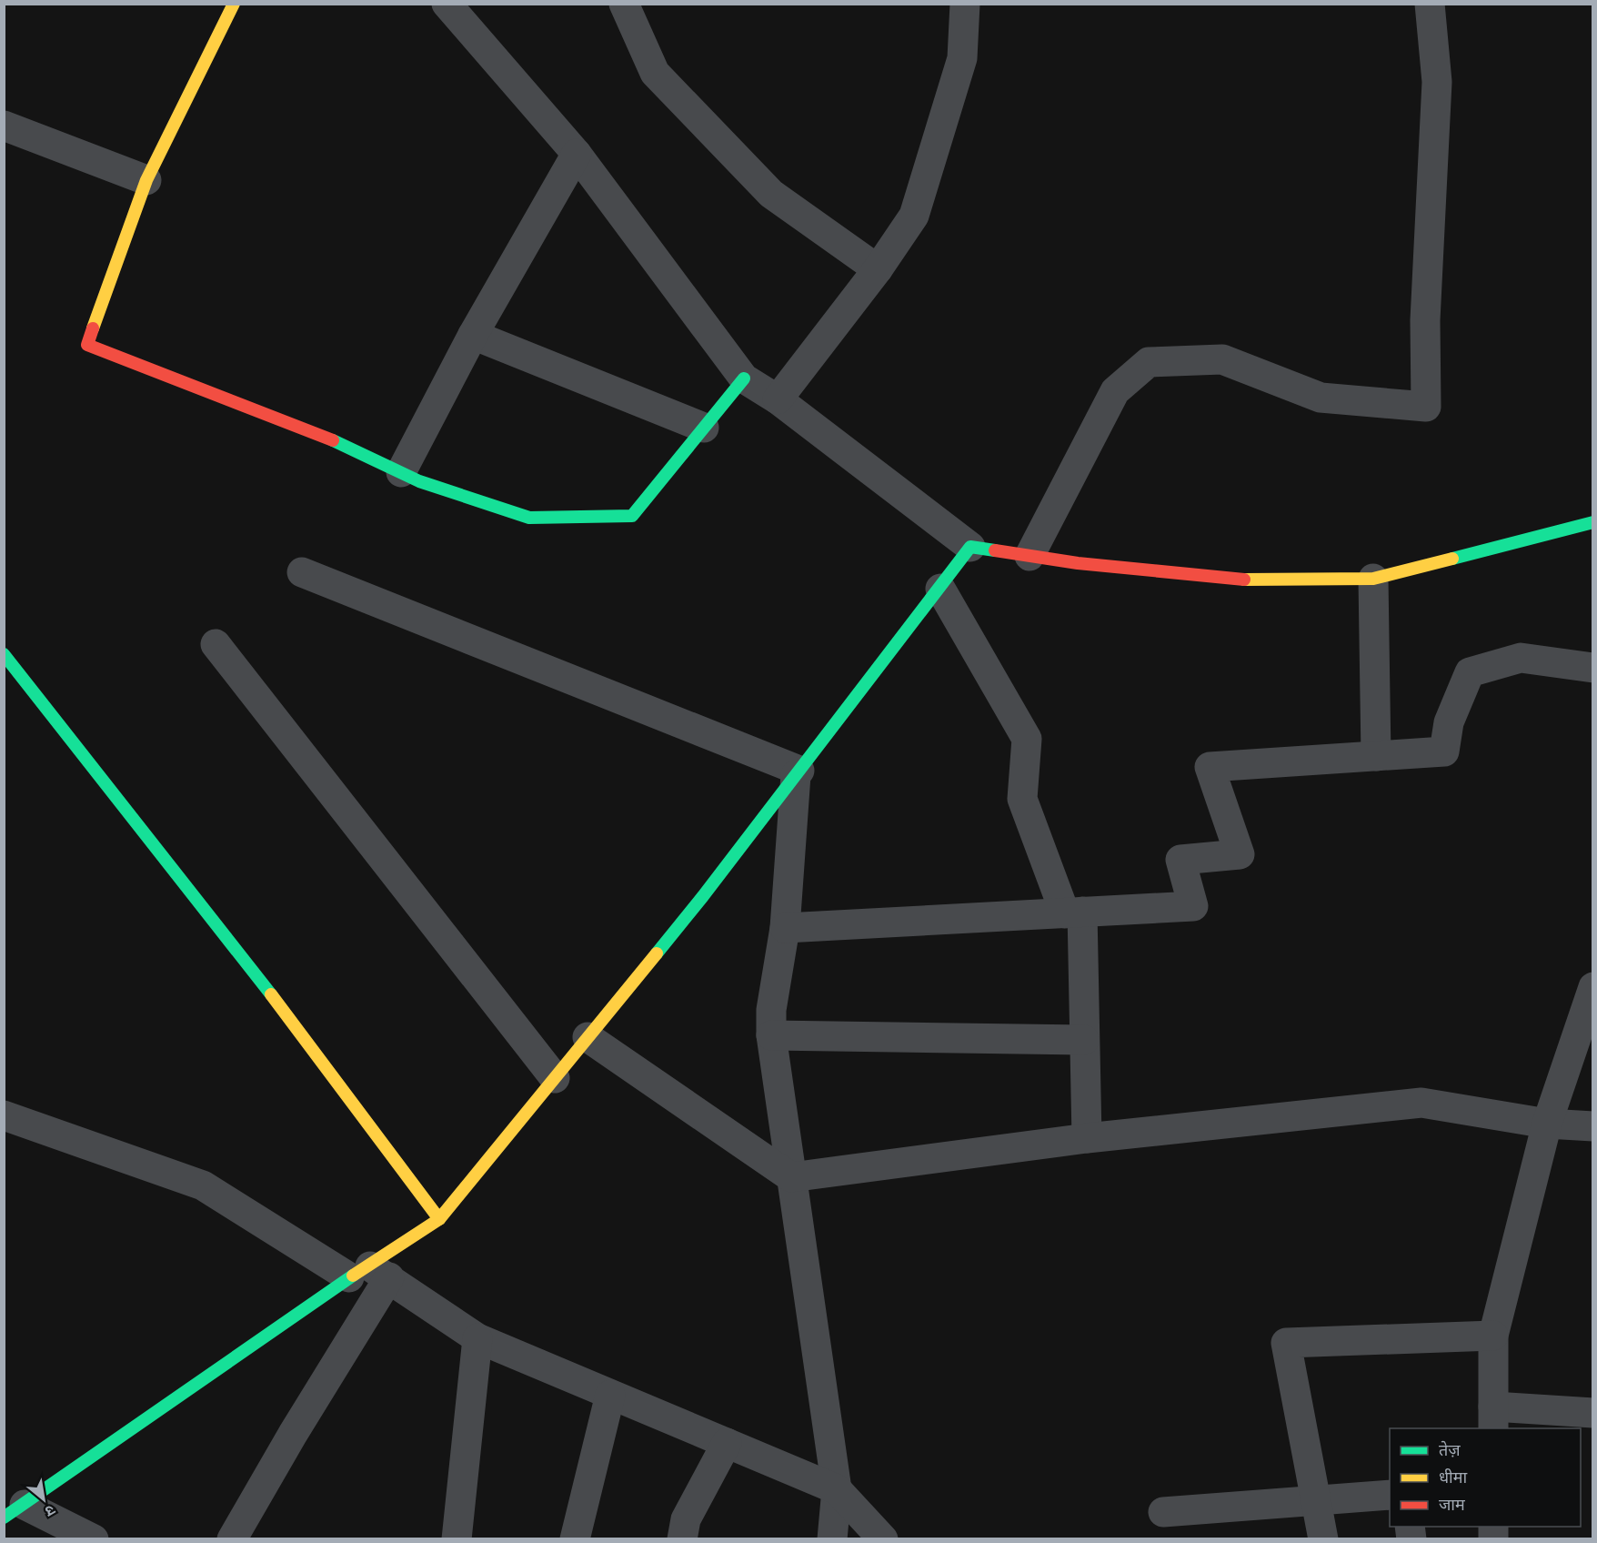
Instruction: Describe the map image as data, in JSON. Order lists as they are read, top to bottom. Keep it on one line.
{"legend":["तेज़","धीमा","जाम"],"north":"bottom right"}
